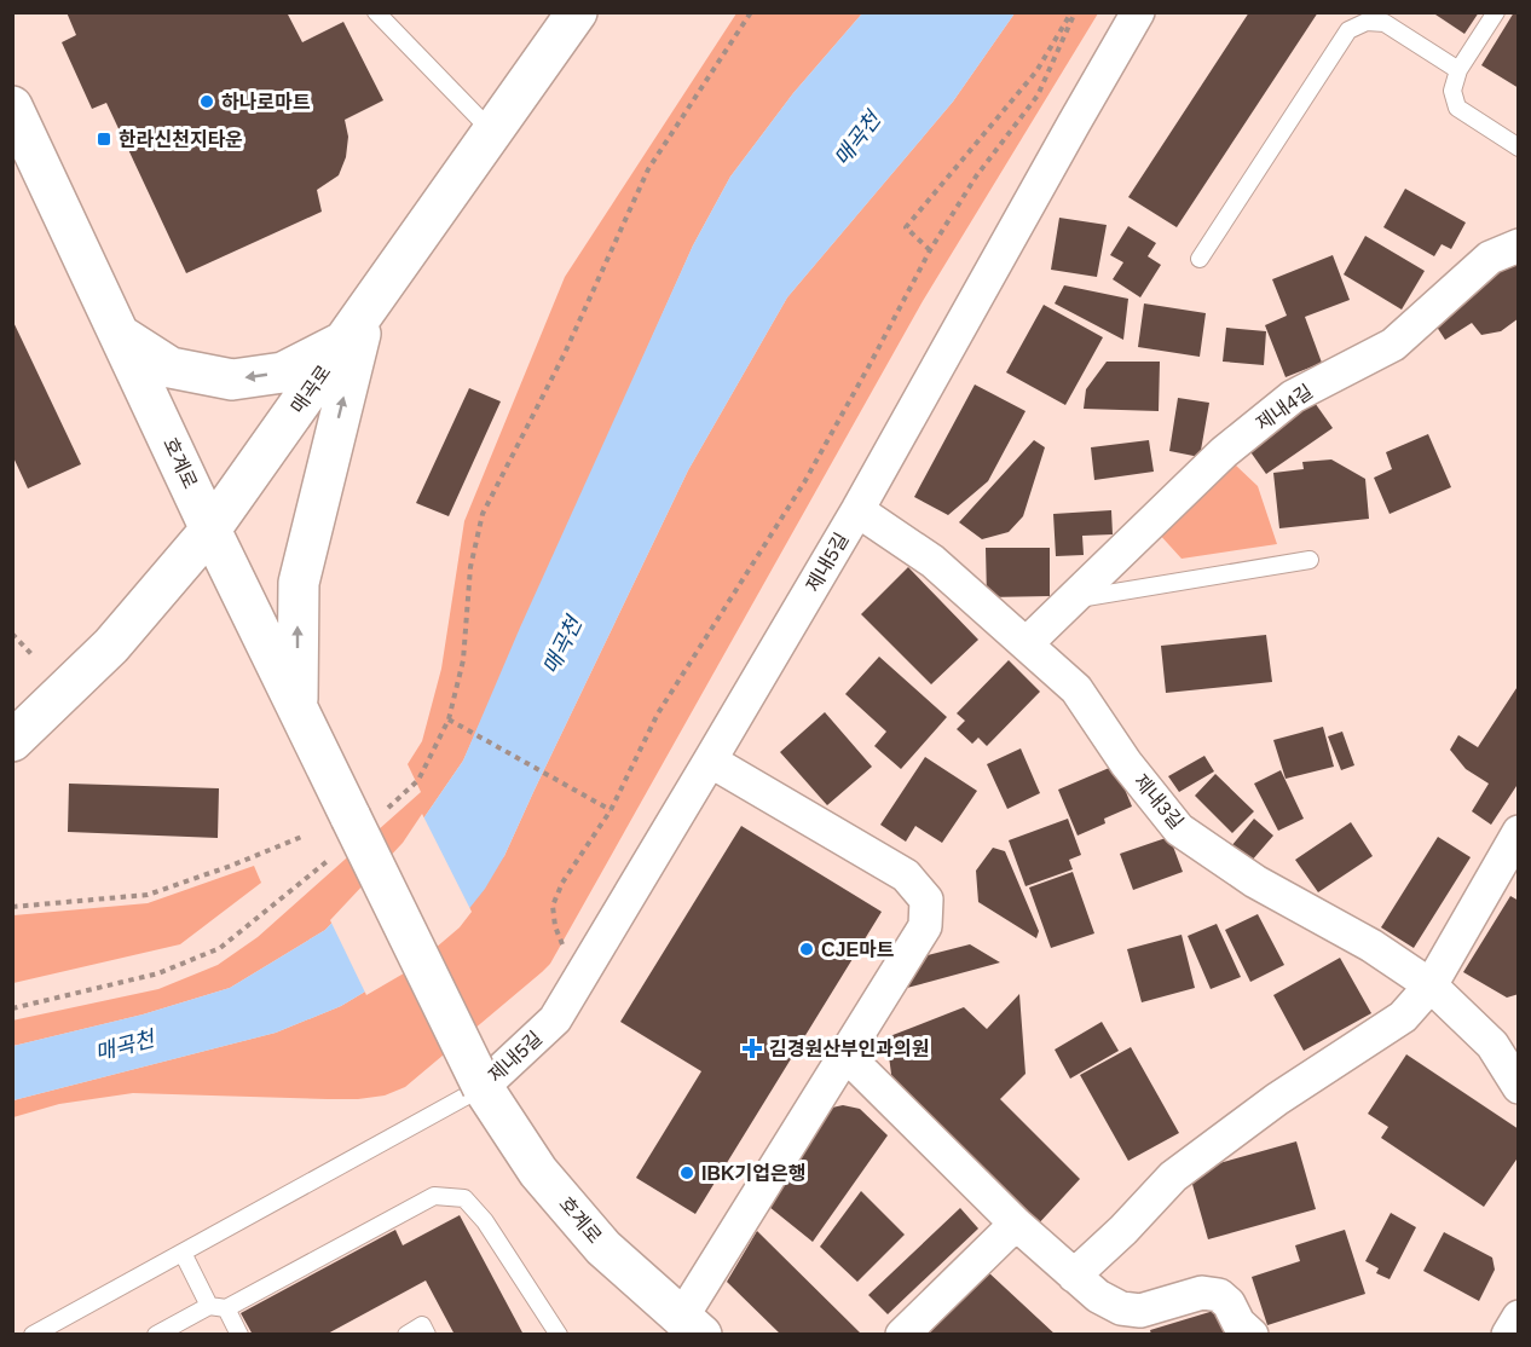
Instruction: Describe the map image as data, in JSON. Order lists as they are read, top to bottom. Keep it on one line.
{"streets":{"street":["매곡로","제내4길","호계로","제내5길","제내3길"]},"crossings":[["매곡로","호계로"],["제내4길","제내3길"],["호계로","제내5길"],["제내5길","제내3길"]],"water":["매곡천"],"places":{"other":["하나로마트","CJE마트","IBK기업은행"],"transit":["한라신천지타운"],"health":["김경원산부인과의원"]}}
